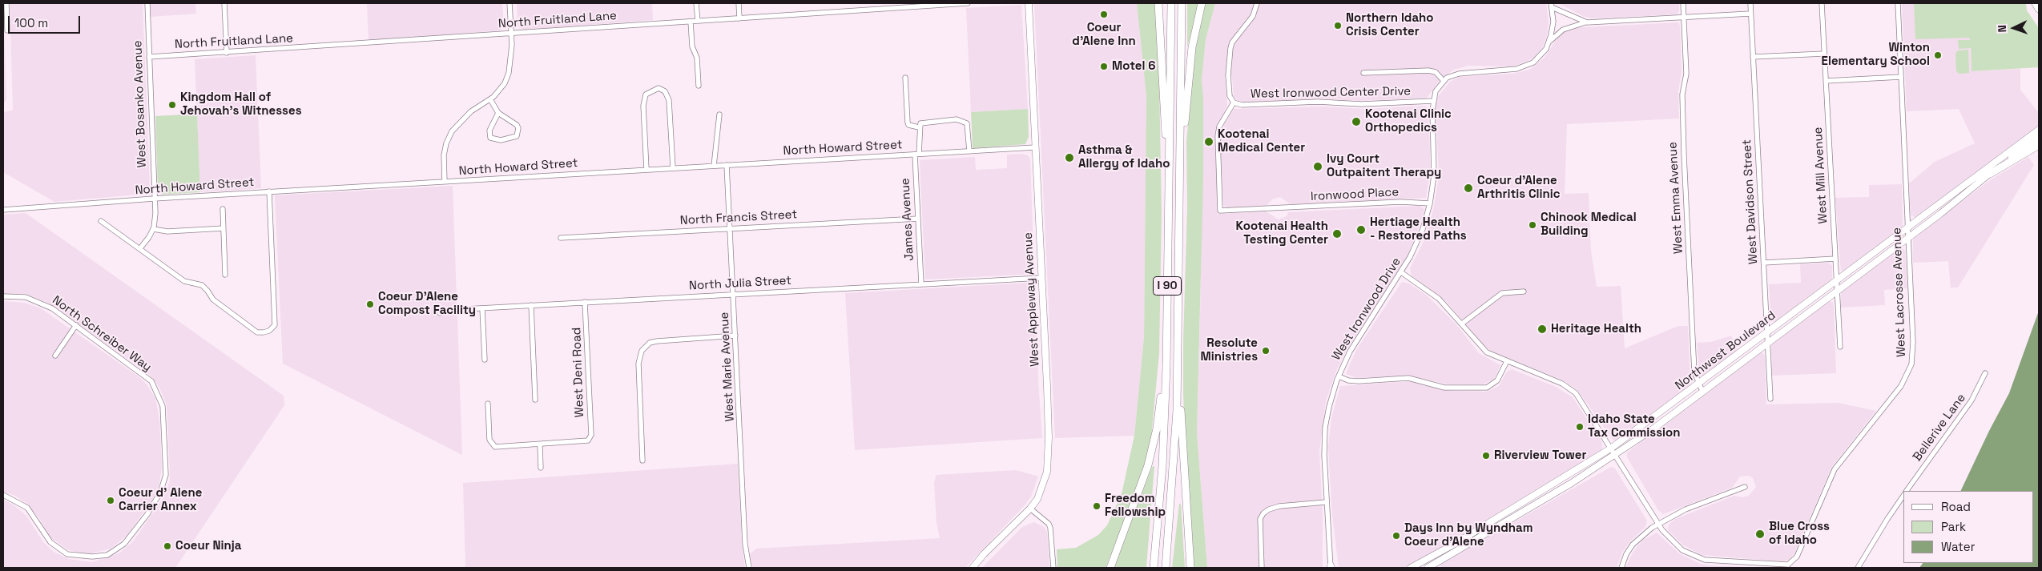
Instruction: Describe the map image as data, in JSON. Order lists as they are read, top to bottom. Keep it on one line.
{"streets":{"highway":["I 90"],"main road":["West Appleway Avenue","Northwest Boulevard"],"street":["North Fruitland Lane","West Ironwood Center Drive","West Bosanko Avenue","North Howard Street","West Mill Avenue","Ironwood Place","West Emma Avenue","West Davidson Street","North Francis Street","James Avenue","North Julia Street","West Lacrosse Avenue","West Ironwood Drive","North Schreiber Way","West Marie Avenue","West Deni Road","Bellerive Lane"]},"crossings":[["North Fruitland Lane","West Bosanko Avenue"],["West Ironwood Center Drive","Ironwood Place"],["West Ironwood Center Drive","West Ironwood Drive"],["West Bosanko Avenue","North Howard Street"],["North Howard Street","James Avenue"],["North Howard Street","West Appleway Avenue"],["North Howard Street","West Marie Avenue"],["West Mill Avenue","Northwest Boulevard"],["Ironwood Place","West Ironwood Drive"],["West Emma Avenue","Northwest Boulevard"],["West Davidson Street","Northwest Boulevard"],["North Francis Street","James Avenue"],["North Francis Street","West Marie Avenue"],["James Avenue","North Julia Street"],["North Julia Street","West Appleway Avenue"],["North Julia Street","West Marie Avenue"],["North Julia Street","West Deni Road"],["West Lacrosse Avenue","Northwest Boulevard"]],"places":["Coeur d'Alene Inn","Northern Idaho Crisis Center","Winton Elementary School","Motel 6","Kingdom Hall of Jehovah's Witnesses","Kootenai Clinic Orthopedics","Kootenai Medical Center","Asthma & Allergy of Idaho","Ivy Court Outpaitent Therapy","Coeur d'Alene Arthritis Clinic","Chinook Medical Building","Hertiage Health - Restored Paths","Kootenai Health Testing Center","Coeur D'Alene Compost Facility","Heritage Health","Resolute Ministries","Idaho State Tax Commission","Riverview Tower","Coeur d' Alene Carrier Annex","Freedom Fellowship","Blue Cross of Idaho","Days Inn by Wyndham Coeur d'Alene","Coeur Ninja"],"legend":["Road","Park","Water"],"scale_bar":"100 m","north":"left"}
